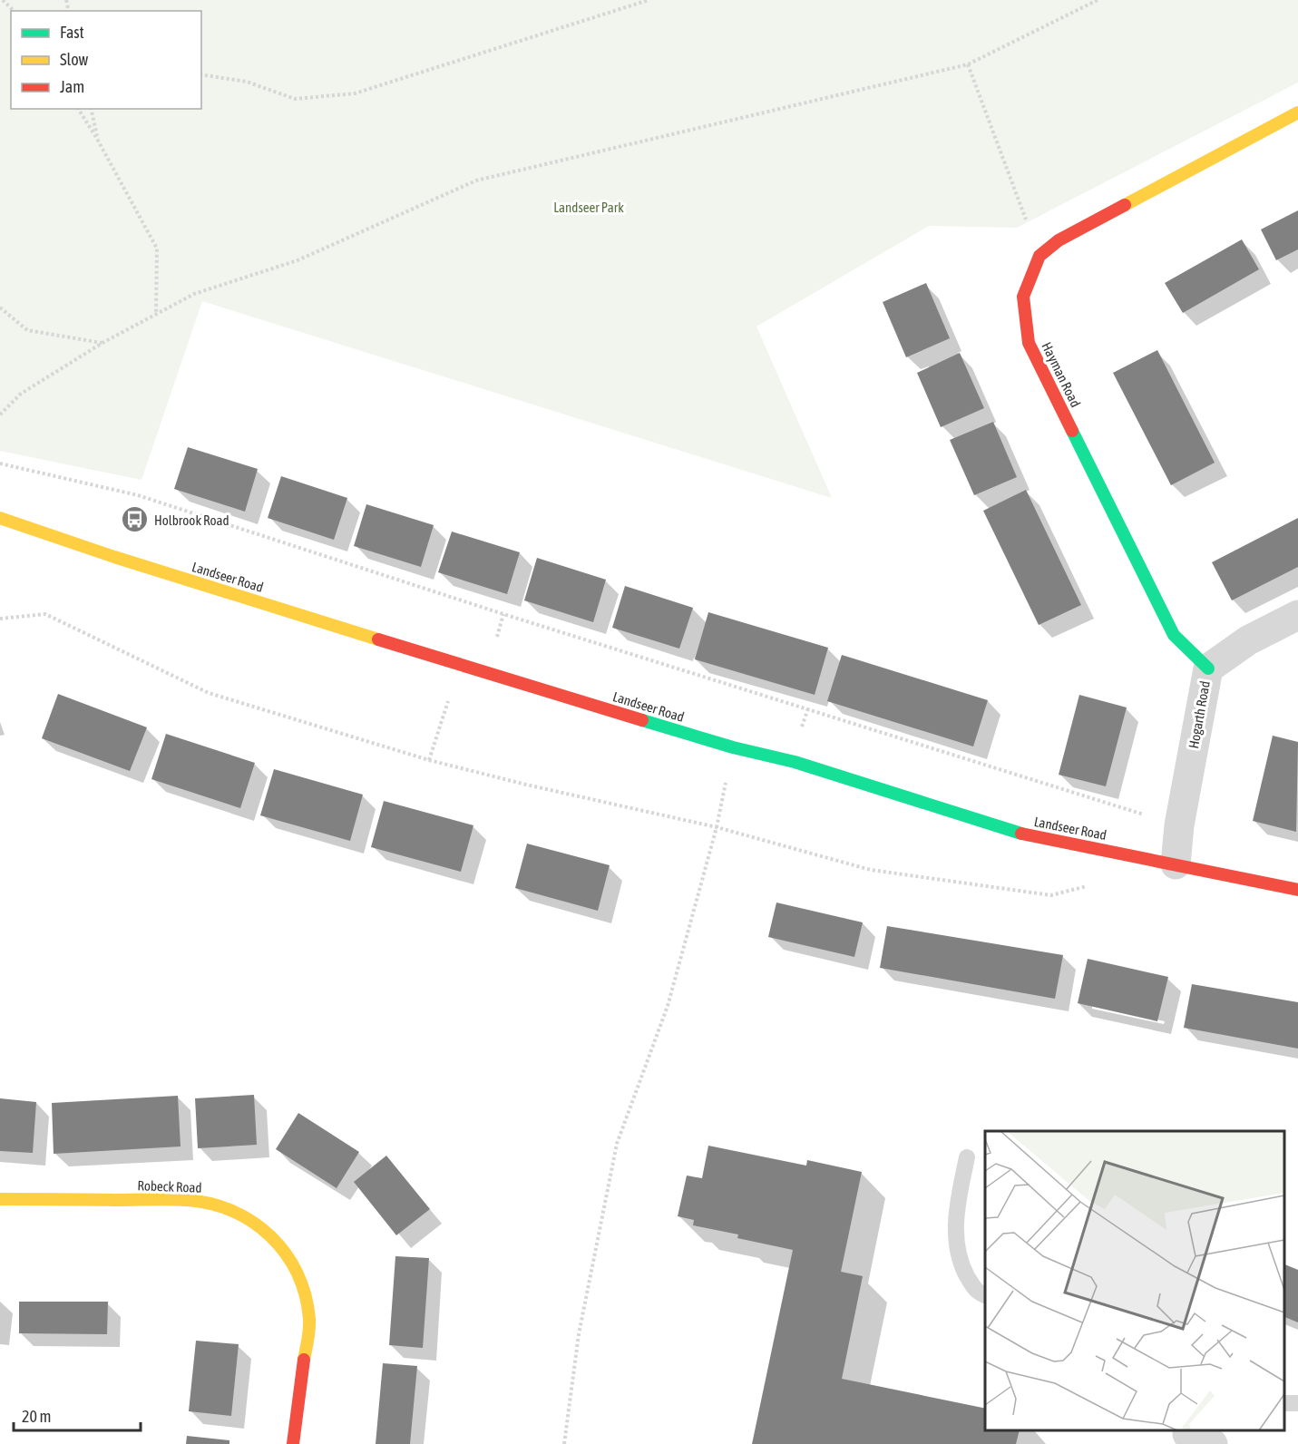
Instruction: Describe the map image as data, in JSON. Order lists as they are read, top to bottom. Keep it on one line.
{"streets":{"street":["Hayman Road","Landseer Road","Hogarth Road","Robeck Road"]},"crossings":[["Hayman Road","Hogarth Road"],["Landseer Road","Hogarth Road"]],"parks":["Landseer Park"],"places":{"bus stop":["Holbrook Road"]},"legend":["Fast","Slow","Jam"],"scale_bar":"20 m"}
